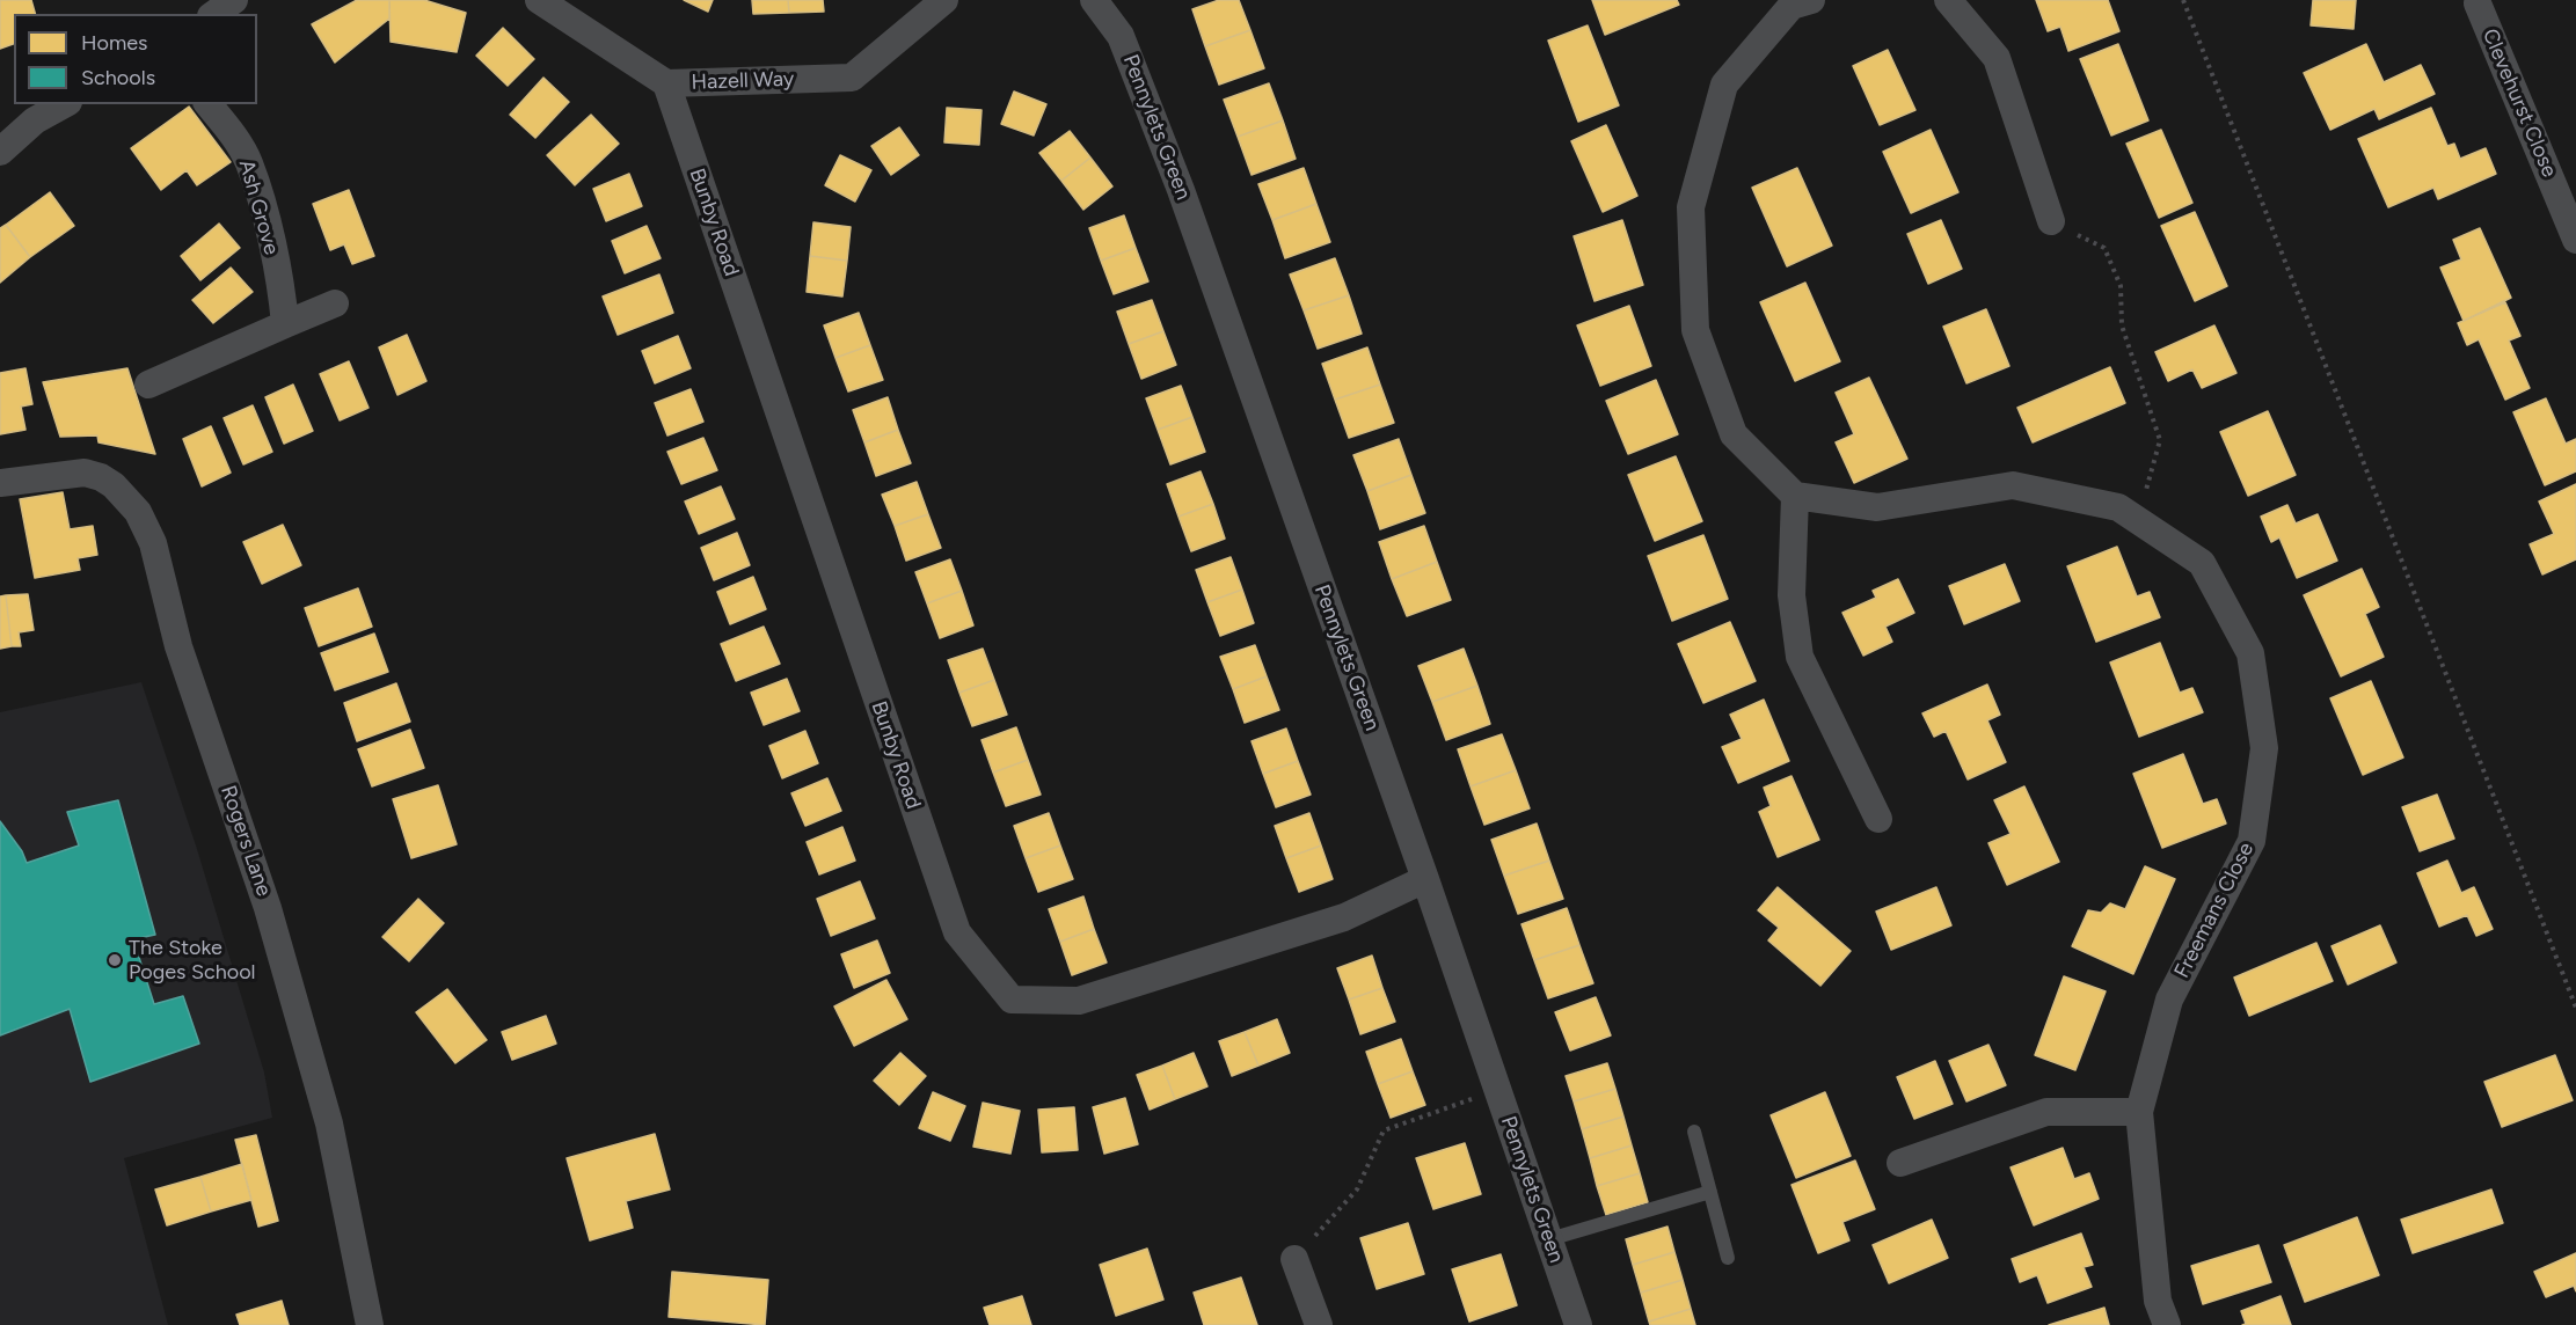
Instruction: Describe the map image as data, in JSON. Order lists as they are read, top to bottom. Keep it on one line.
{"streets":{"street":["Hazell Way","Clevehurst Close","Pennylets Green","Ash Grove","Bunby Road","Rogers Lane","Freemans Close"]},"crossings":[["Hazell Way","Bunby Road"],["Pennylets Green","Bunby Road"]],"places":["The Stoke Poges School"],"legend":["Homes","Schools"]}
